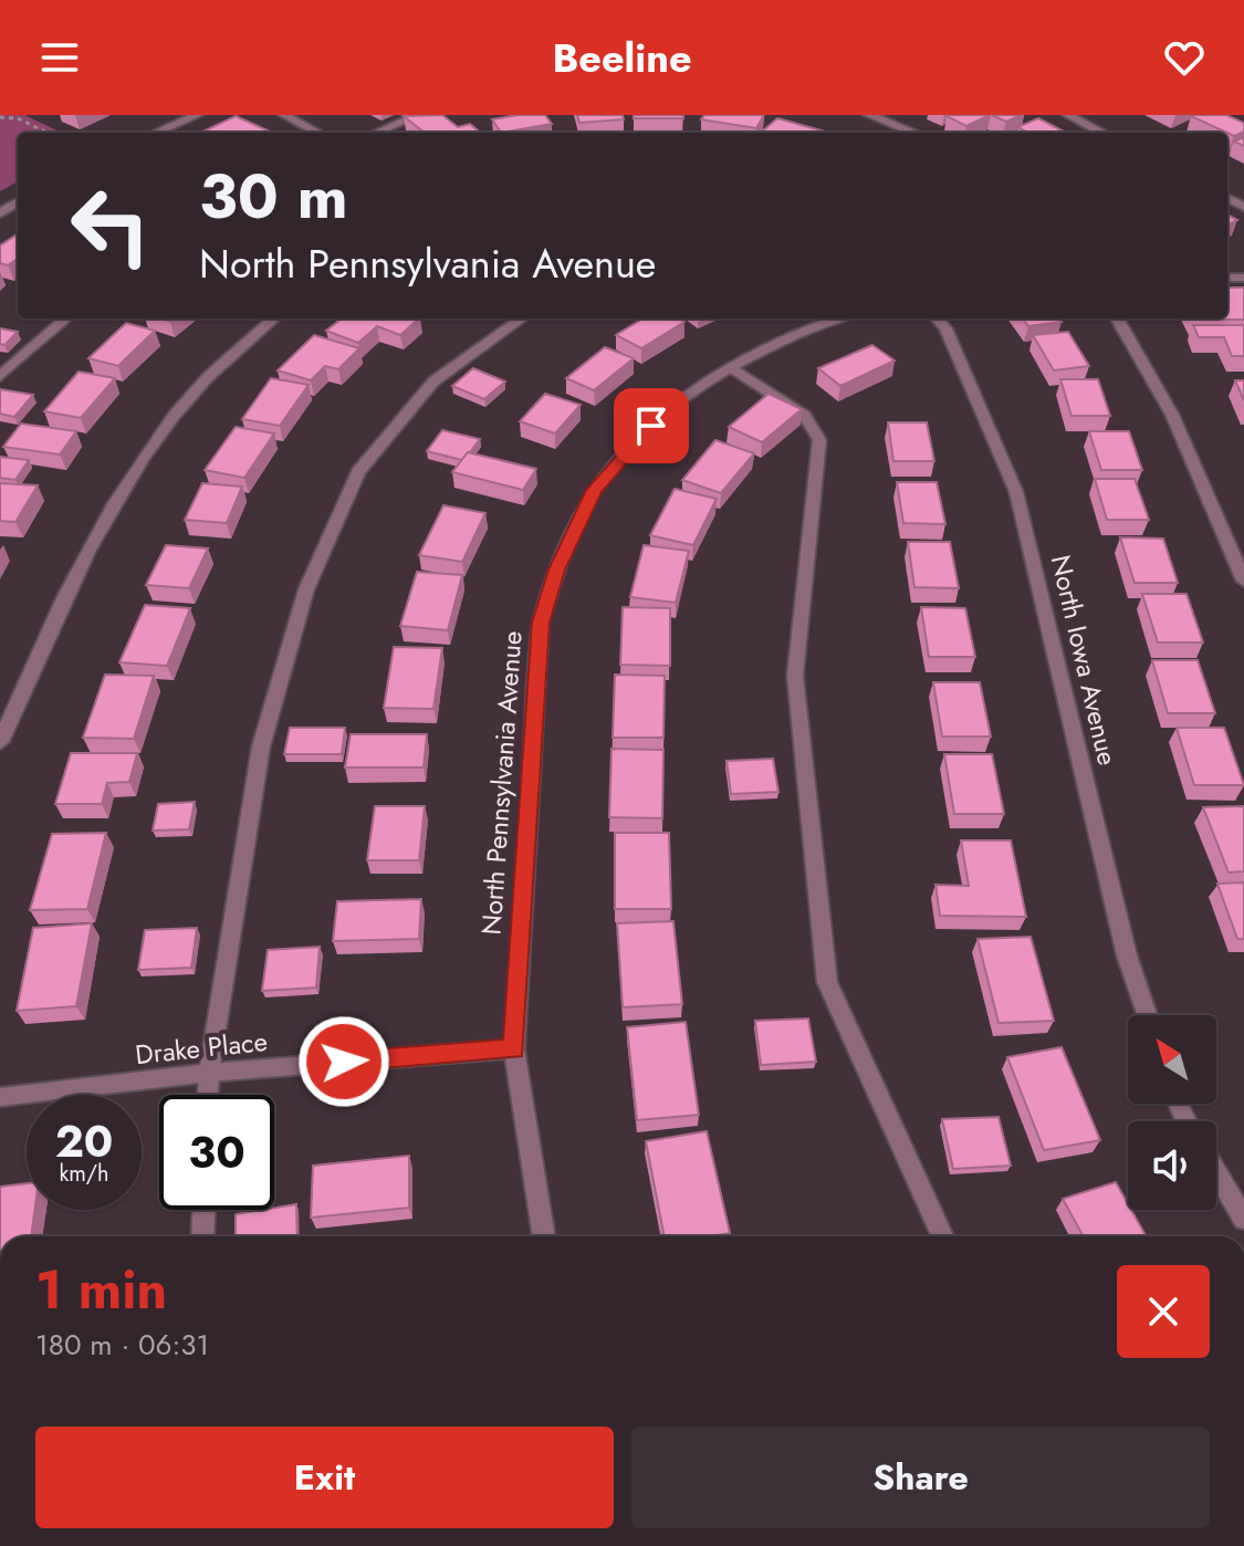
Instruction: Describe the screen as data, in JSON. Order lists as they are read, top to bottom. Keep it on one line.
{"streets":{"street":["North Iowa Avenue","North Pennsylvania Avenue","Drake Place"]},"crossings":[["North Pennsylvania Avenue","Drake Place"]],"north":"top left","page":{"header":"Beeline","turn":["30 m","North Pennsylvania Avenue"],"speed":"20 km/h","limit":"30","heading":["1 min","180 m · 06:31"],"buttons":["Exit","Share"]}}
